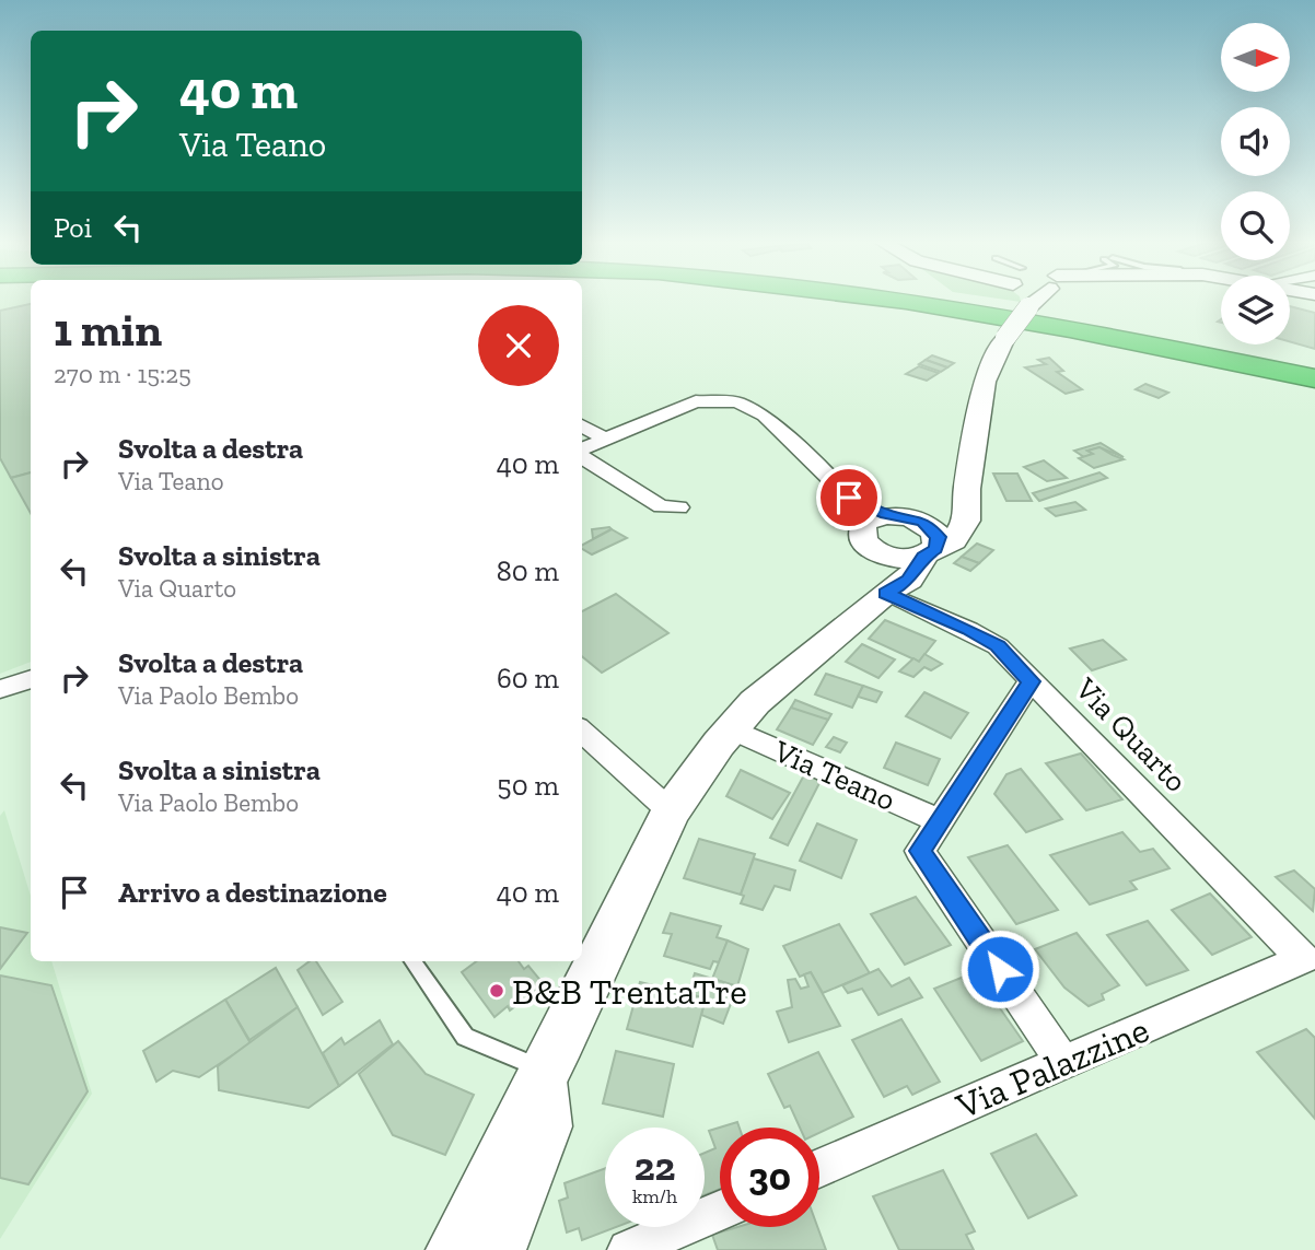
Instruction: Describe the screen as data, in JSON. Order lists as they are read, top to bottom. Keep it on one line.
{"streets":{"street":["Via Quarto","Via Teano","Via Palazzine"]},"crossings":[["Via Quarto","Via Palazzine"]],"places":["B&B TrentaTre"],"north":"right","page":{"turn":["40 m","Via Teano"],"then":"Poi","heading":["1 min","270 m · 15:25"],"list":[{"name":"Svolta a destra","note":"Via Teano","value":"40 m"},{"name":"Svolta a sinistra","note":"Via Quarto","value":"80 m"},{"name":"Svolta a destra","note":"Via Paolo Bembo","value":"60 m"},{"name":"Svolta a sinistra","note":"Via Paolo Bembo","value":"50 m"},{"name":"Arrivo a destinazione","value":"40 m"}],"speed":"22 km/h","limit":"30"}}
